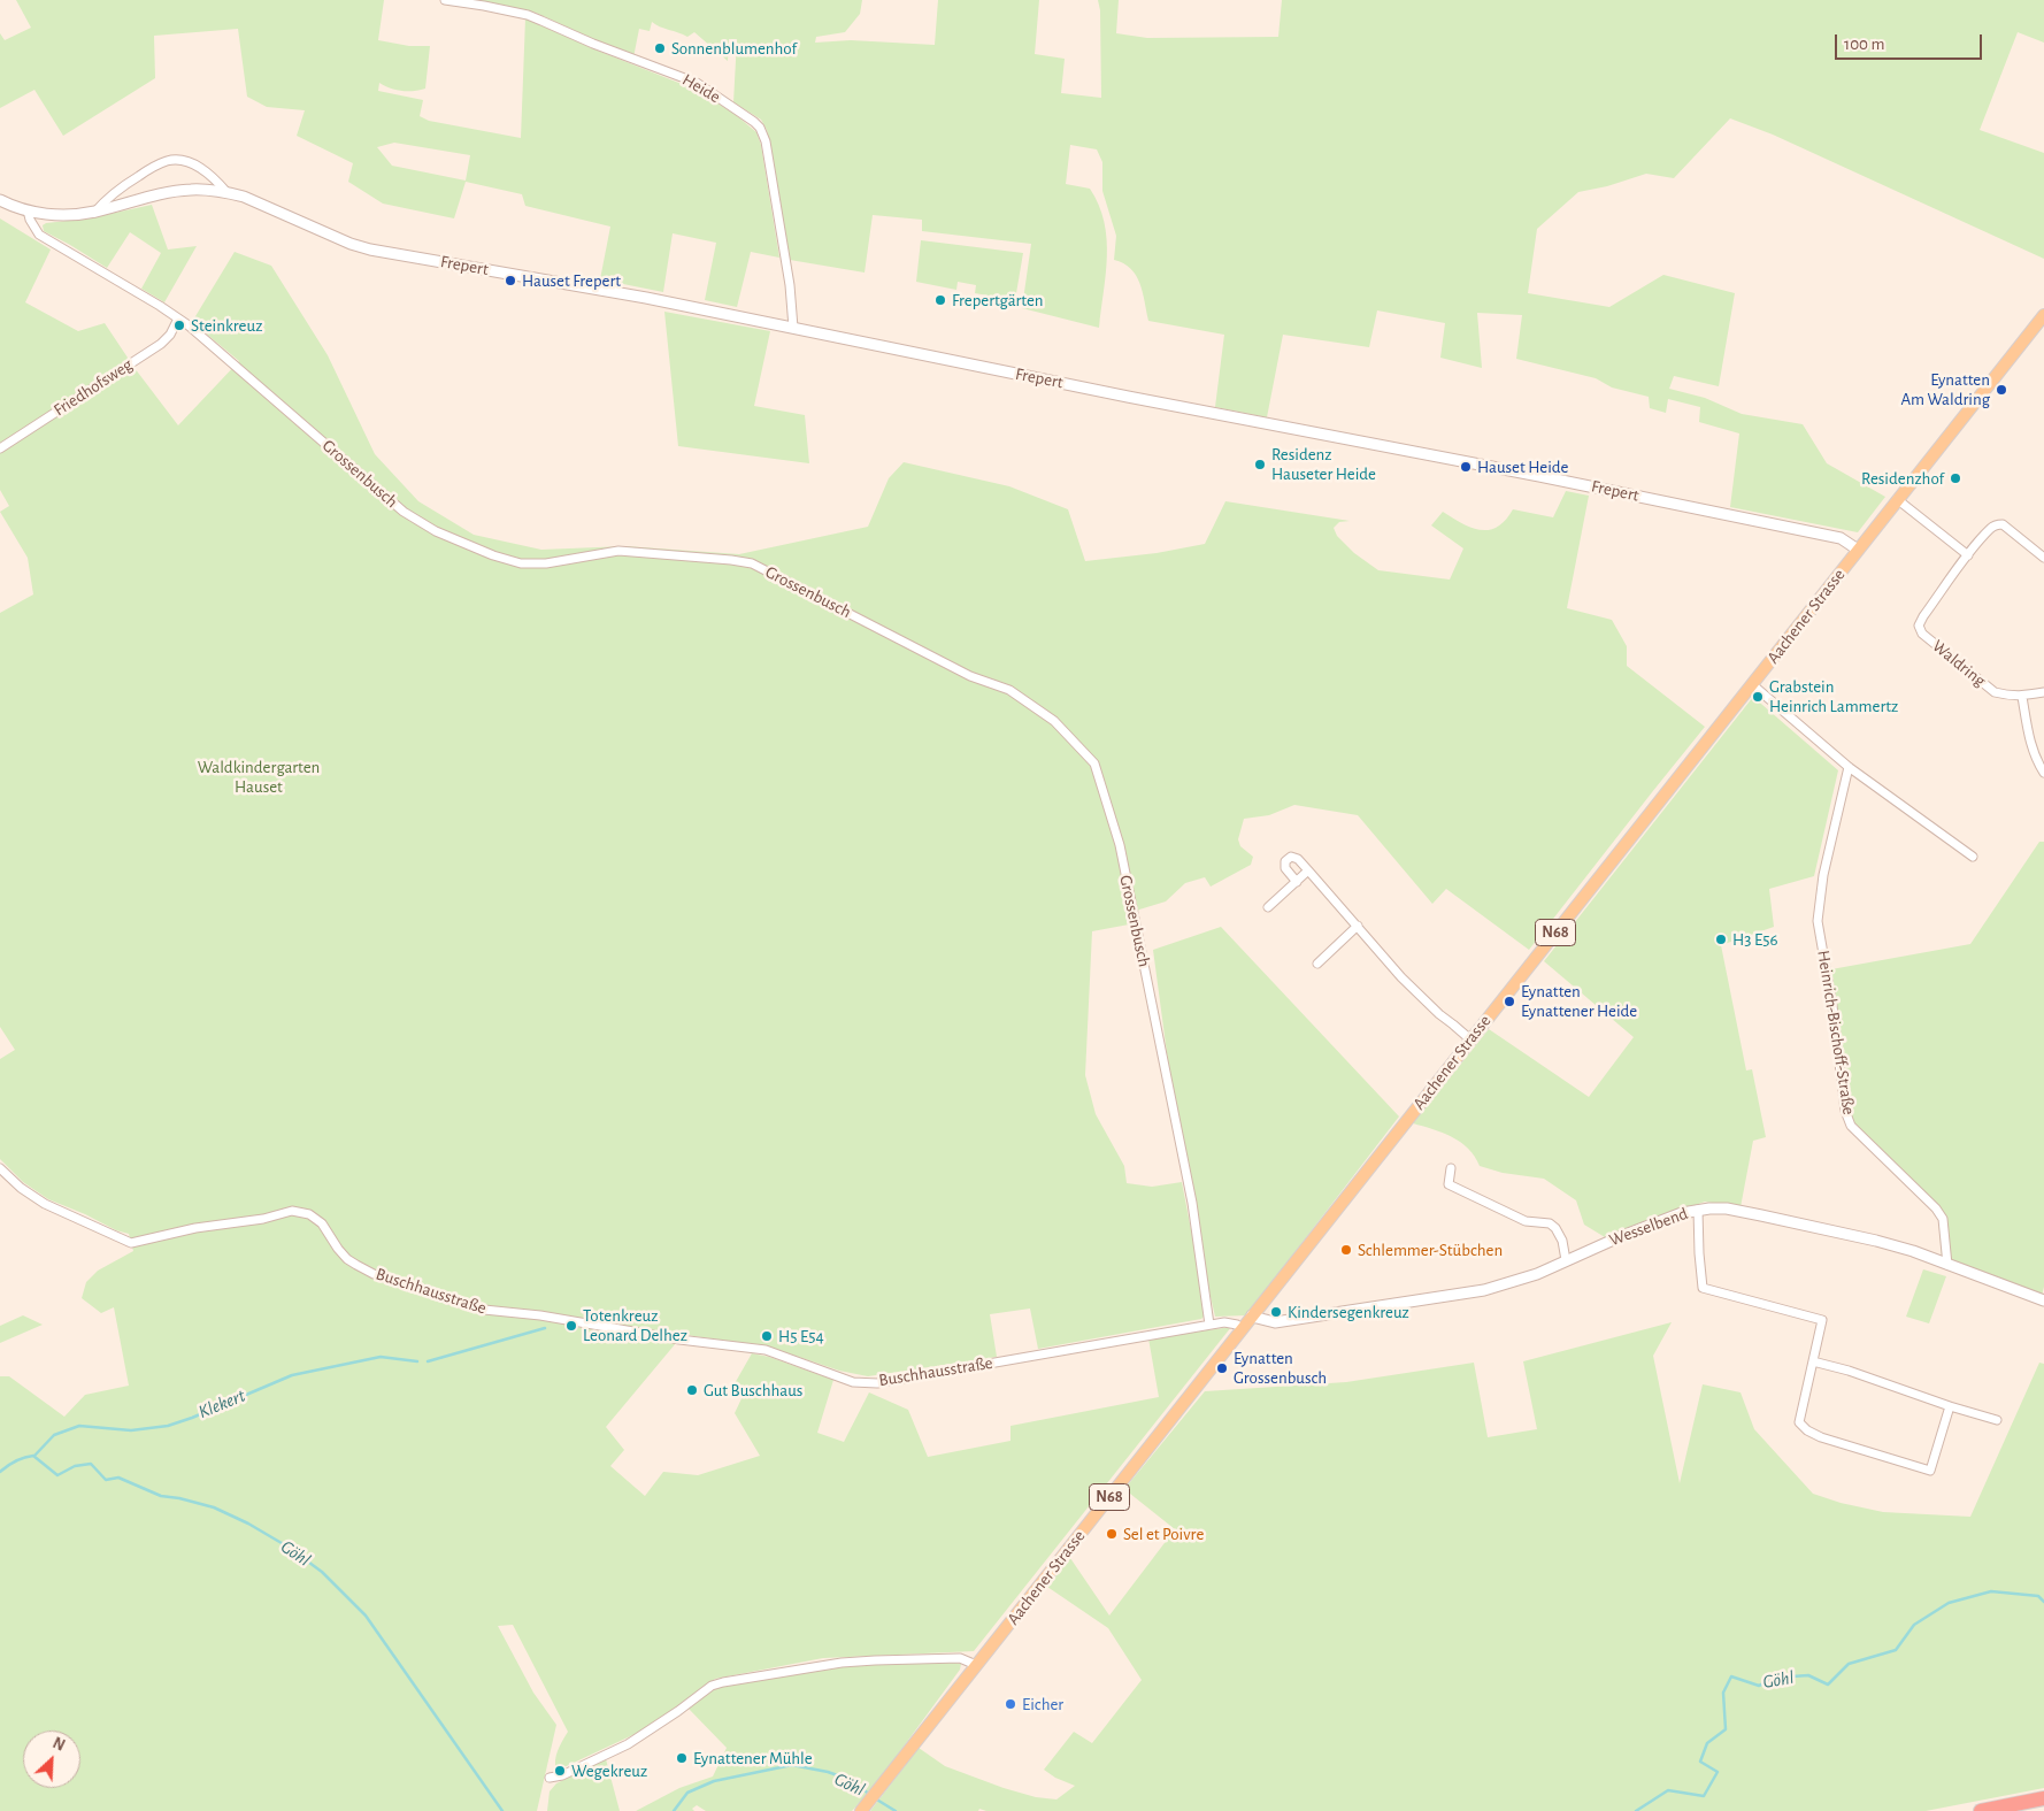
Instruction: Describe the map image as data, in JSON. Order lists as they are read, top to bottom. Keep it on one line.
{"streets":{"main road":["Aachener Strasse","N68"],"street":["Heide","Frepert","Friedhofsweg","Grossenbusch","Waldring","Heinrich-Bischoff-Straße","Wesselbend","Buschhausstraße"]},"crossings":[["Heide","Frepert"],["Frepert","Grossenbusch"],["Frepert","Aachener Strasse"],["Friedhofsweg","Grossenbusch"],["Grossenbusch","Buschhausstraße"],["Aachener Strasse","Wesselbend"],["Aachener Strasse","Buschhausstraße"],["Heinrich-Bischoff-Straße","Wesselbend"]],"water":["Klekert","Göhl"],"parks":["Waldkindergarten Hauset"],"places":["Sonnenblumenhof","Hauset Frepert","Frepertgärten","Steinkreuz","Eynatten Am Waldring","Residenz Hauseter Heide","Hauset Heide","Residenzhof","Grabstein Heinrich Lammertz","H3 E56","Eynatten Eynattener Heide","Schlemmer-Stübchen","Kindersegenkreuz","Totenkreuz Leonard Delhez","H5 E54","Eynatten Grossenbusch","Gut Buschhaus","Sel et Poivre","Eicher","Eynattener Mühle","Wegekreuz"],"scale_bar":"100 m","north":"top right"}
